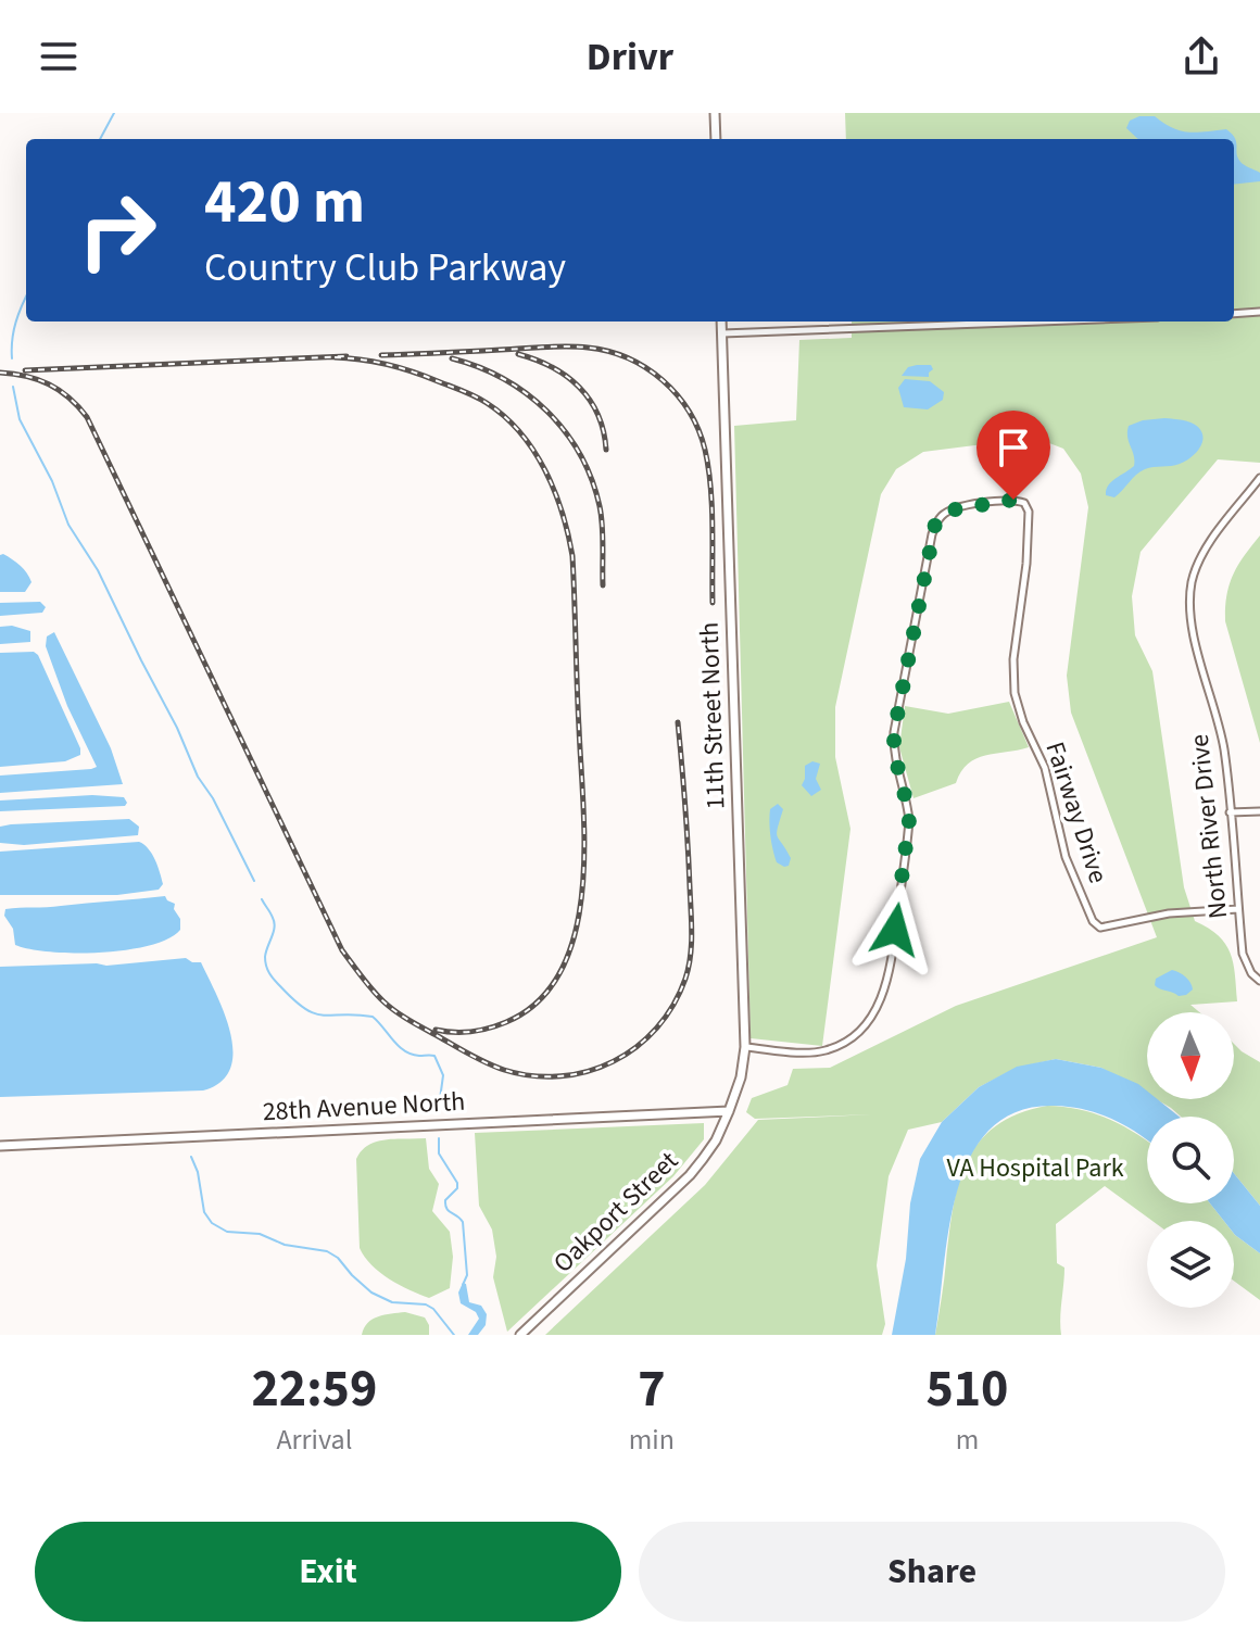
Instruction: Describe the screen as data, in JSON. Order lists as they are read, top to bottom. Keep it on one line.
{"streets":{"street":["11th Street North","Fairway Drive","North River Drive","28th Avenue North","Oakport Street"]},"crossings":[["11th Street North","Fairway Drive"],["11th Street North","28th Avenue North"],["11th Street North","Oakport Street"],["Fairway Drive","North River Drive"],["28th Avenue North","Oakport Street"]],"parks":["VA Hospital Park"],"north":"bottom","page":{"header":"Drivr","turn":["420 m","Country Club Parkway"],"eta":["22:59","Arrival","7","min","510","m"],"buttons":["Exit","Share"]}}
